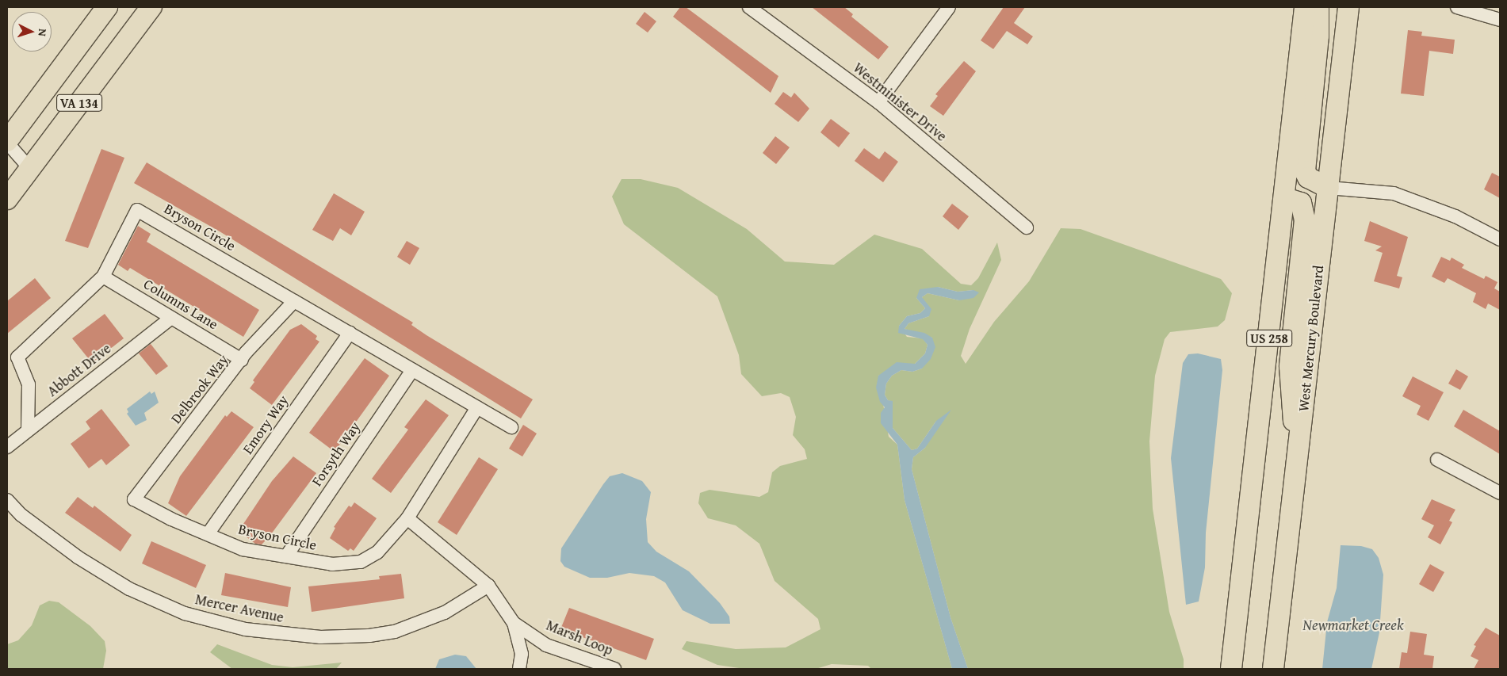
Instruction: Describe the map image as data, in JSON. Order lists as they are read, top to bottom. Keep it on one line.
{"streets":{"main road":["VA 134","US 258","West Mercury Boulevard"],"street":["Westminister Drive","Bryson Circle","Columns Lane","Abbott Drive","Delbrook Way","Emory Way","Forsyth Way","Mercer Avenue","Marsh Loop"]},"crossings":[["Bryson Circle","Columns Lane"],["Bryson Circle","Abbott Drive"],["Bryson Circle","Delbrook Way"],["Bryson Circle","Emory Way"],["Bryson Circle","Forsyth Way"],["Columns Lane","Abbott Drive"],["Columns Lane","Delbrook Way"],["Mercer Avenue","Marsh Loop"]],"water":["Newmarket Creek"],"north":"right"}
